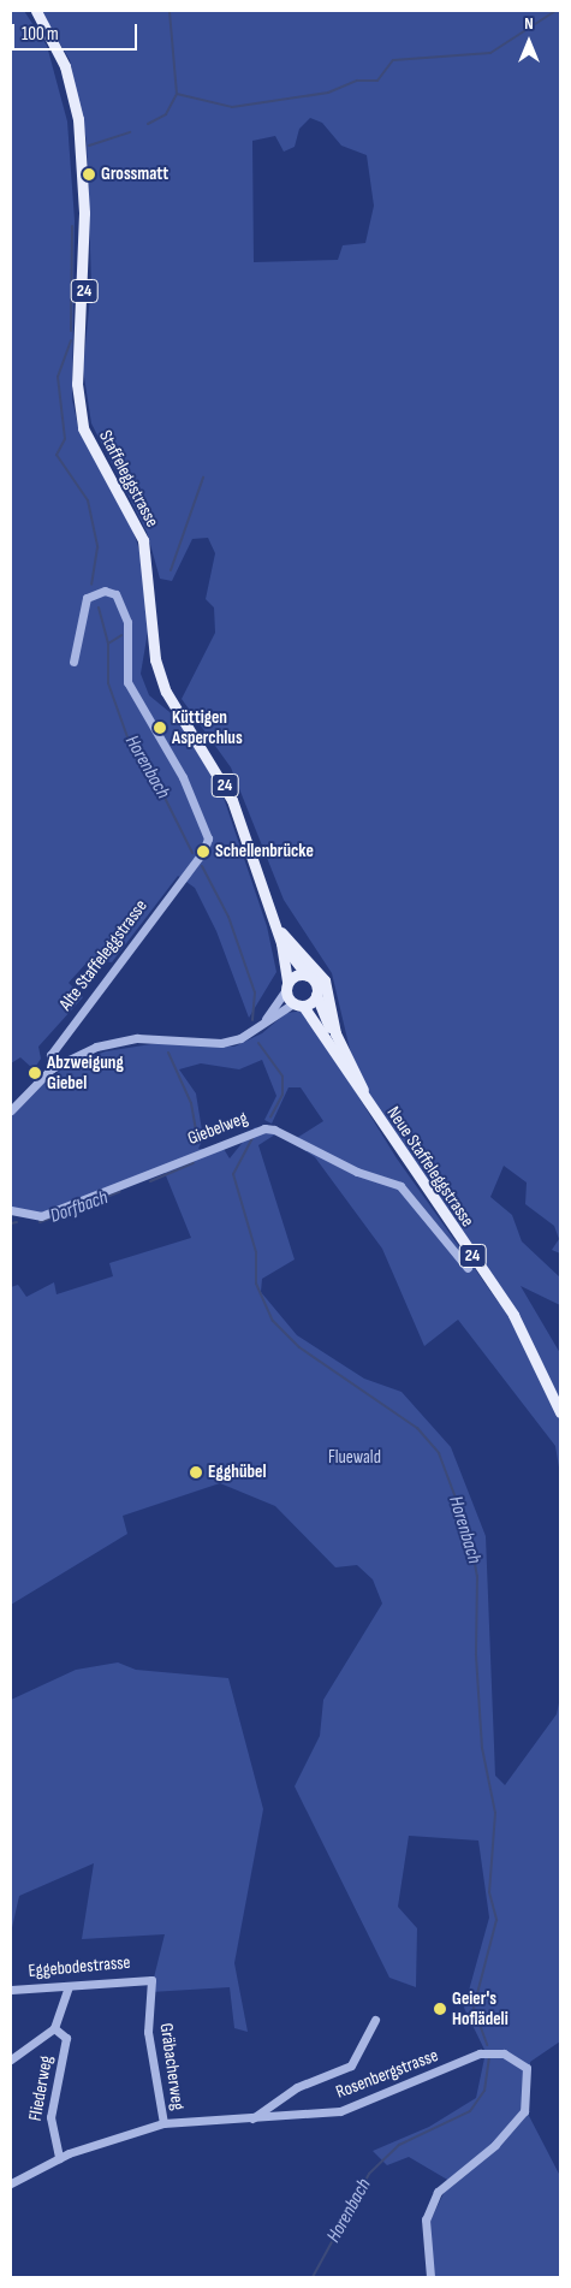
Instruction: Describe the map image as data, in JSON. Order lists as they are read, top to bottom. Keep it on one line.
{"streets":{"main road":["24","Staffeleggstrasse","Neue Staffeleggstrasse"],"street":["Alte Staffeleggstrasse","Giebelweg","Eggebodestrasse","Gräbacherweg","Rosenbergstrasse","Fliederweg"]},"crossings":[["24","Staffeleggstrasse"],["24","Neue Staffeleggstrasse"],["Staffeleggstrasse","Neue Staffeleggstrasse"],["Eggebodestrasse","Gräbacherweg"],["Gräbacherweg","Rosenbergstrasse"],["Rosenbergstrasse","Fliederweg"]],"water":["Horenbach","Dorfbach"],"parks":["Fluewald"],"places":["Grossmatt","Küttigen Asperchlus","Schellenbrücke","Abzweigung Giebel","Egghübel","Geier's Hoflädeli"],"scale_bar":"100 m","north":"top"}
